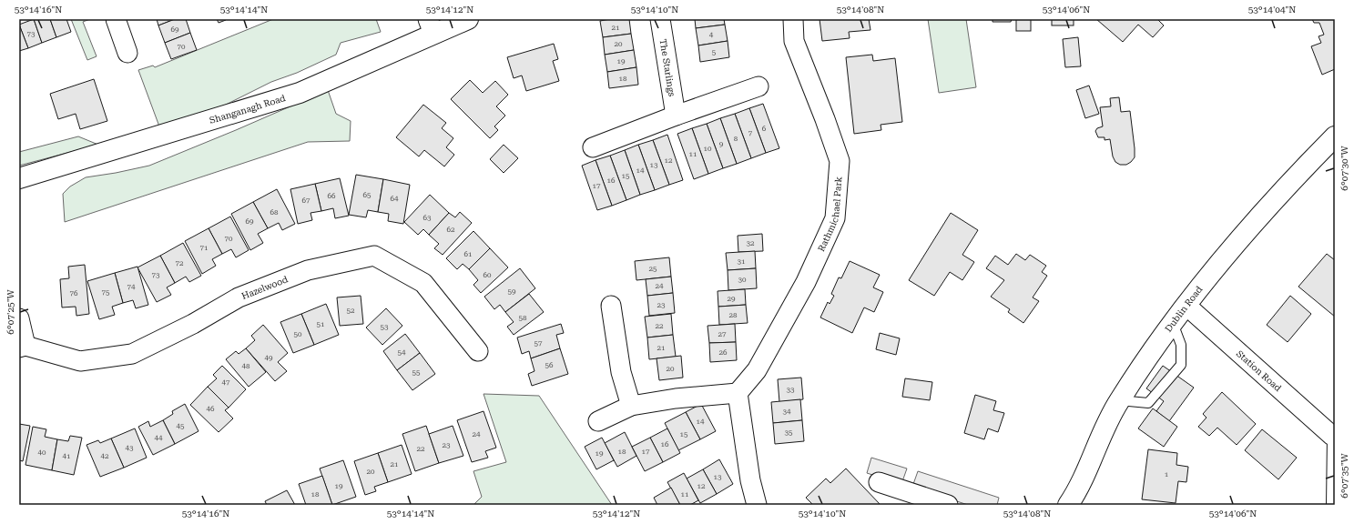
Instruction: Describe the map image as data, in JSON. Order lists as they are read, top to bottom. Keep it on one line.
{"streets":{"main road":["Shanganagh Road","Dublin Road"],"street":["The Starlings","Rathmichael Park","Hazelwood","Station Road"]},"crossings":[["Dublin Road","Station Road"]],"house_numbers":["21","69","73","4","20","70","5","19","18","6","7","8","9","10","11","12","13","14","15","16","17","65","66","64","67","68","63","69","62","70","32","71","61","31","72","25","73","60","30","24","74","59","75","76","29","23","52","28","58","51","22","53","50","27","57","21","54","26","49","56","48","20","55","47","33","46","34","14","45","35","24","15","44","16","23","43","22","18","17","40","19","41","42","21","20","1","13","19","12","18","11"],"coordinates":["53°14'16\"N","53°14'14\"N","53°14'12\"N","53°14'10\"N","53°14'08\"N","53°14'06\"N","53°14'04\"N","6°07'30\"W","6°07'25\"W","6°07'35\"W"]}
